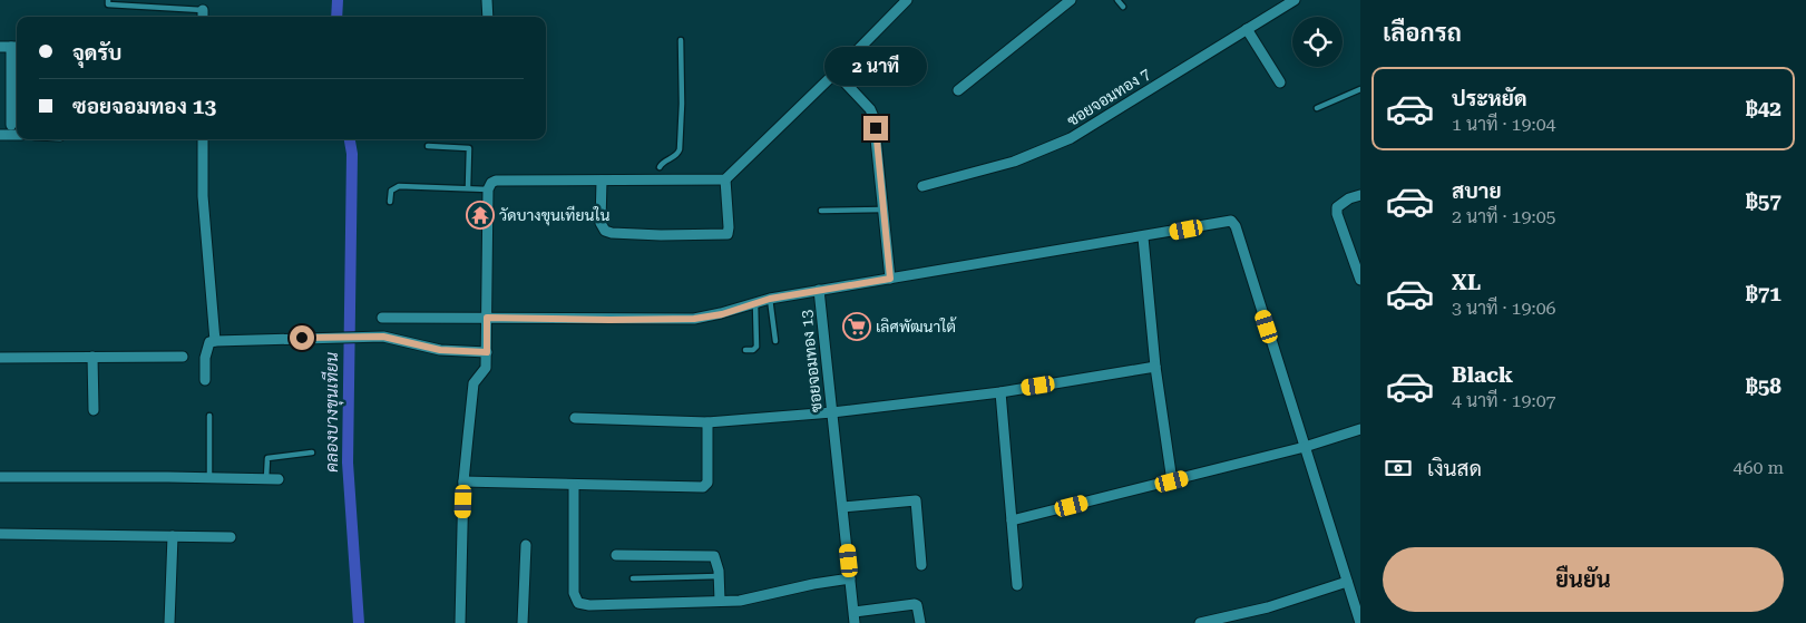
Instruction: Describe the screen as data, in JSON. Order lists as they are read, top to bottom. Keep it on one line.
{"streets":{"street":["ซอยจอมทอง 7","ซอยจอมทอง 13"]},"water":["คลองบางขุนเทียน"],"places":{"temple":["วัดบางขุนเทียนใน"],"supermarket":["เลิศพัฒนาใต้"]},"page":{"heading":"เลือกรถ","banner":["จุดรับ","ซอยจอมทอง 13"],"bubble":"2 นาที","list":[{"name":"ประหยัด","note":"1 นาที · 19:04","value":"฿42"},{"name":"สบาย","note":"2 นาที · 19:05","value":"฿57"},{"name":"XL","note":"3 นาที · 19:06","value":"฿71"},{"name":"Black","note":"4 นาที · 19:07","value":"฿58"}],"pay":["เงินสด","460 m"],"buttons":"ยืนยัน"}}
